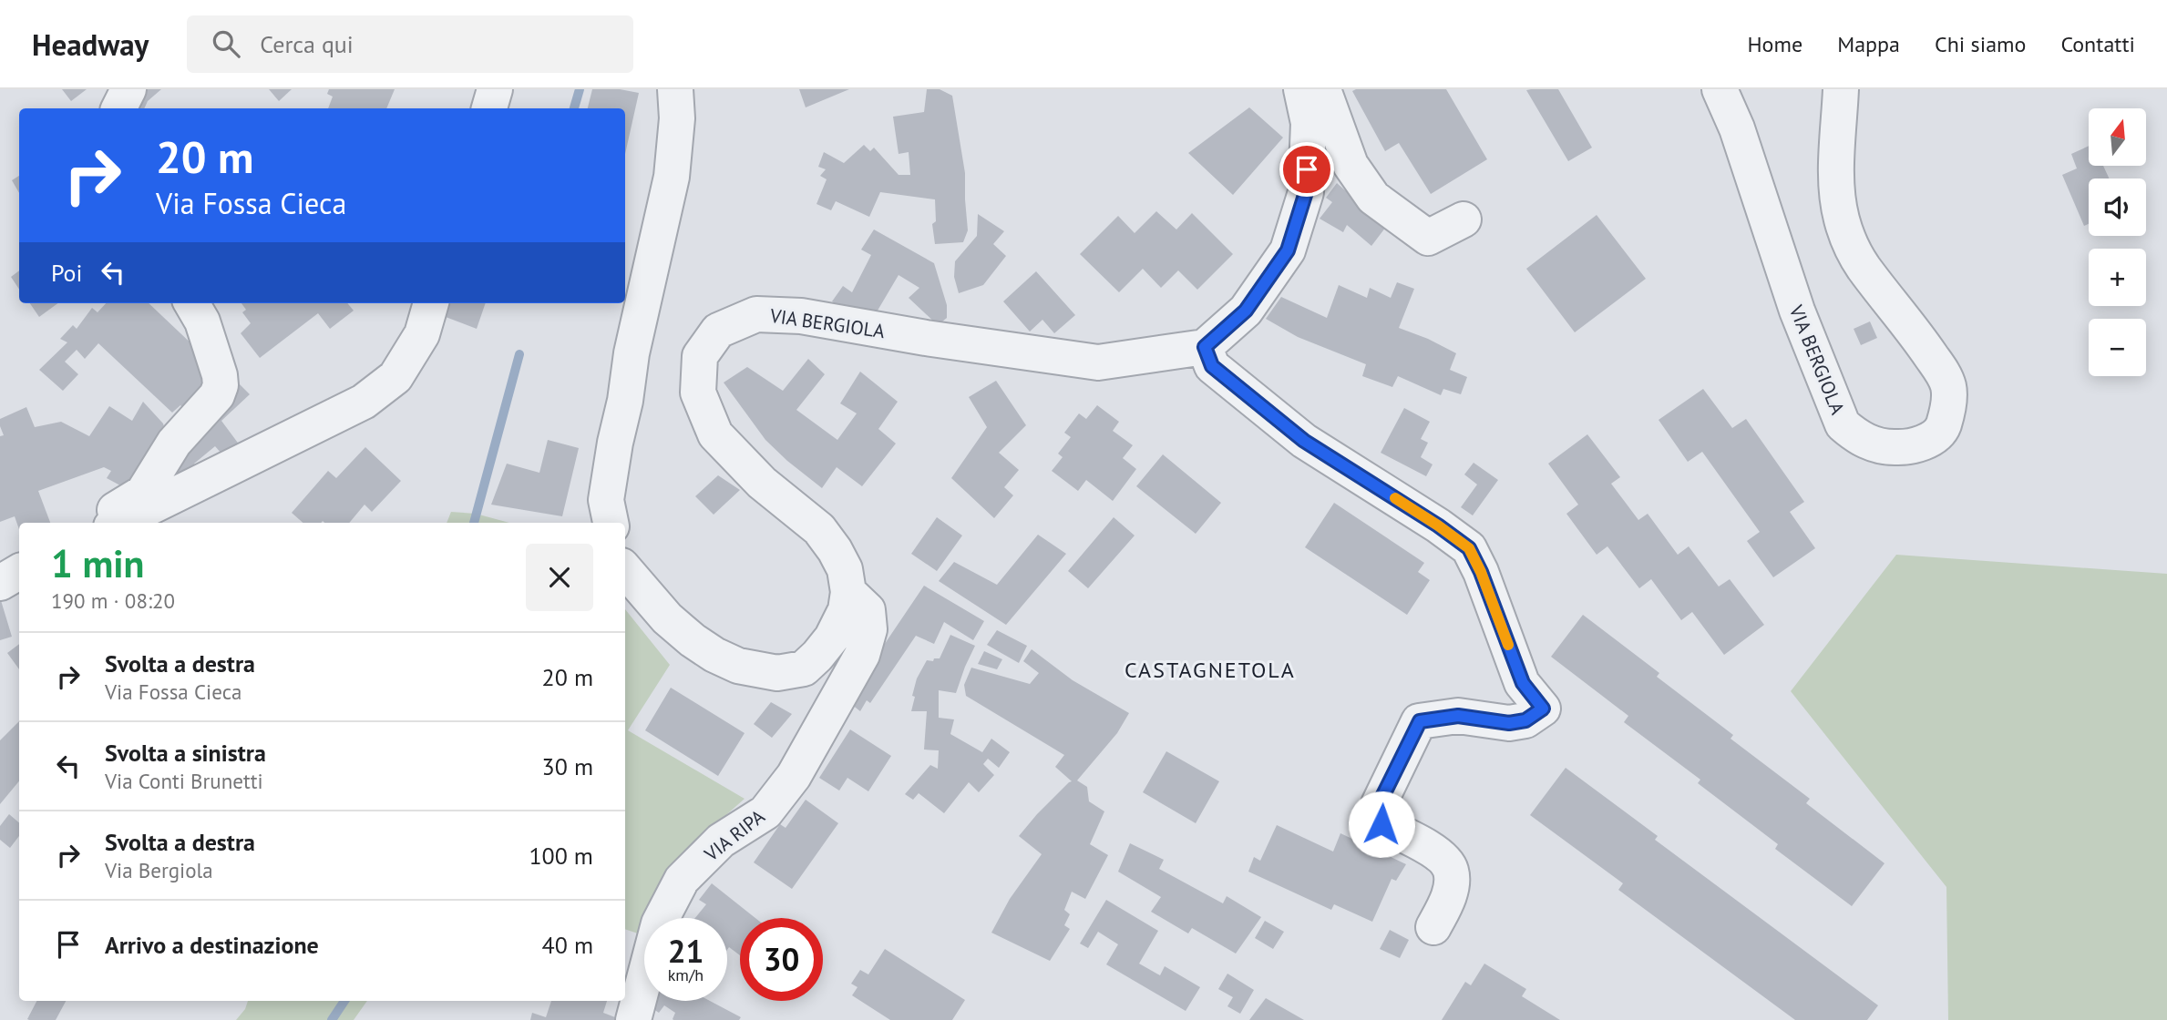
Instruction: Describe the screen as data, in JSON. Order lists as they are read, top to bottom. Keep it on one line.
{"streets":{"street":["VIA BERGIOLA","VIA RIPA"]},"crossings":[["VIA BERGIOLA","VIA RIPA"]],"districts":["CASTAGNETOLA"],"north":"top","page":{"header":"Headway","search":"Cerca qui","nav":["Home","Mappa","Chi siamo","Contatti"],"map_buttons":["+","−"],"turn":["20 m","Via Fossa Cieca"],"then":"Poi","heading":["1 min","190 m · 08:20"],"list":[{"name":"Svolta a destra","note":"Via Fossa Cieca","value":"20 m"},{"name":"Svolta a sinistra","note":"Via Conti Brunetti","value":"30 m"},{"name":"Svolta a destra","note":"Via Bergiola","value":"100 m"},{"name":"Arrivo a destinazione","value":"40 m"}],"speed":"21 km/h","limit":"30"}}
